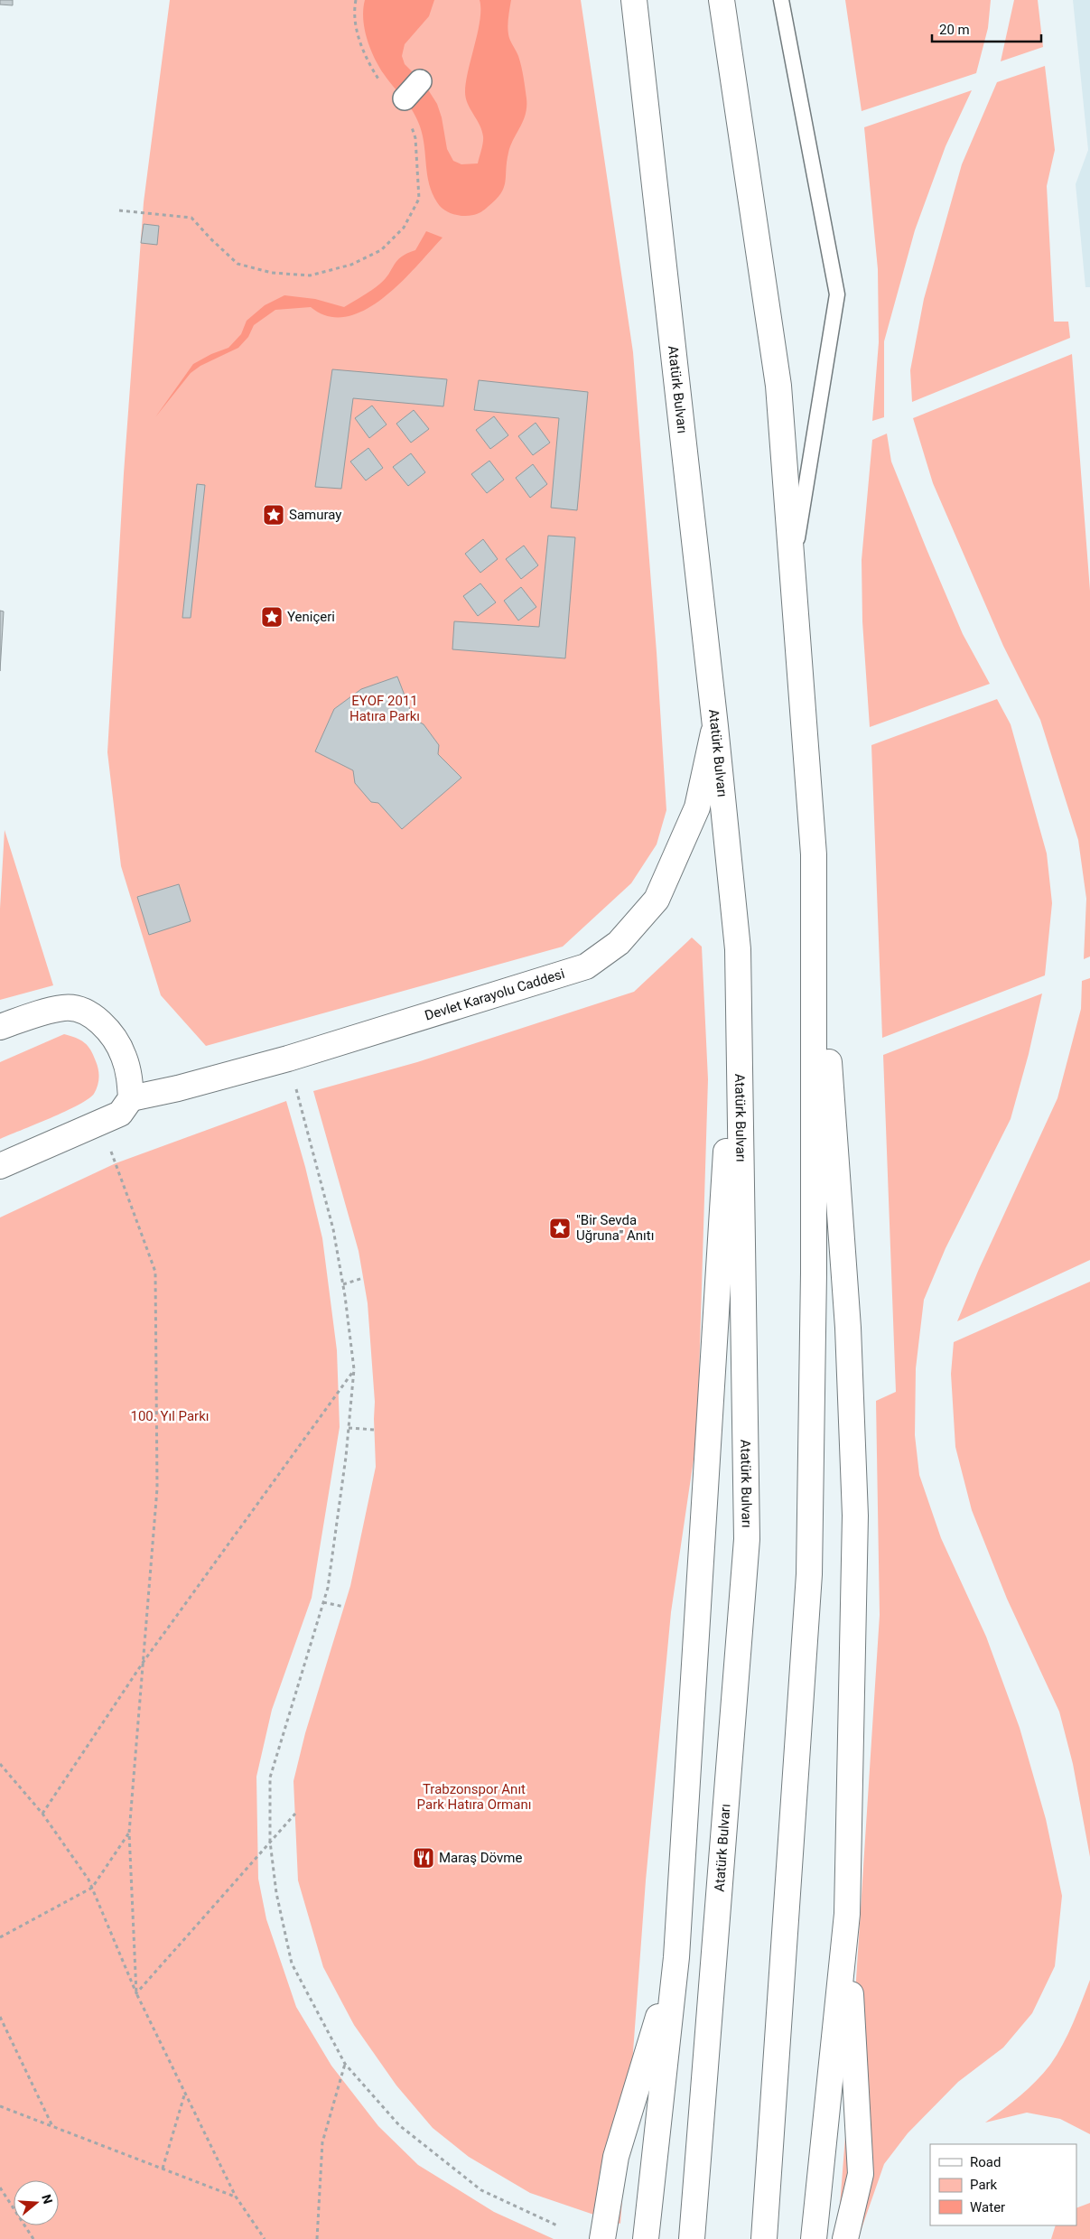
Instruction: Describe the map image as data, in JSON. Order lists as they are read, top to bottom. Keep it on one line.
{"streets":{"main road":["Atatürk Bulvarı","Devlet Karayolu Caddesi"]},"crossings":[["Atatürk Bulvarı","Devlet Karayolu Caddesi"]],"parks":["EYOF 2011 Hatıra Parkı","100. Yıl Parkı","Trabzonspor Anıt Park Hatıra Ormanı"],"places":{"place":["Samuray","Yeniçeri","\"Bir Sevda Uğruna\" Anıtı"],"restaurant":["Maraş Dövme"]},"legend":["Road","Park","Water"],"scale_bar":"20 m","north":"right"}
